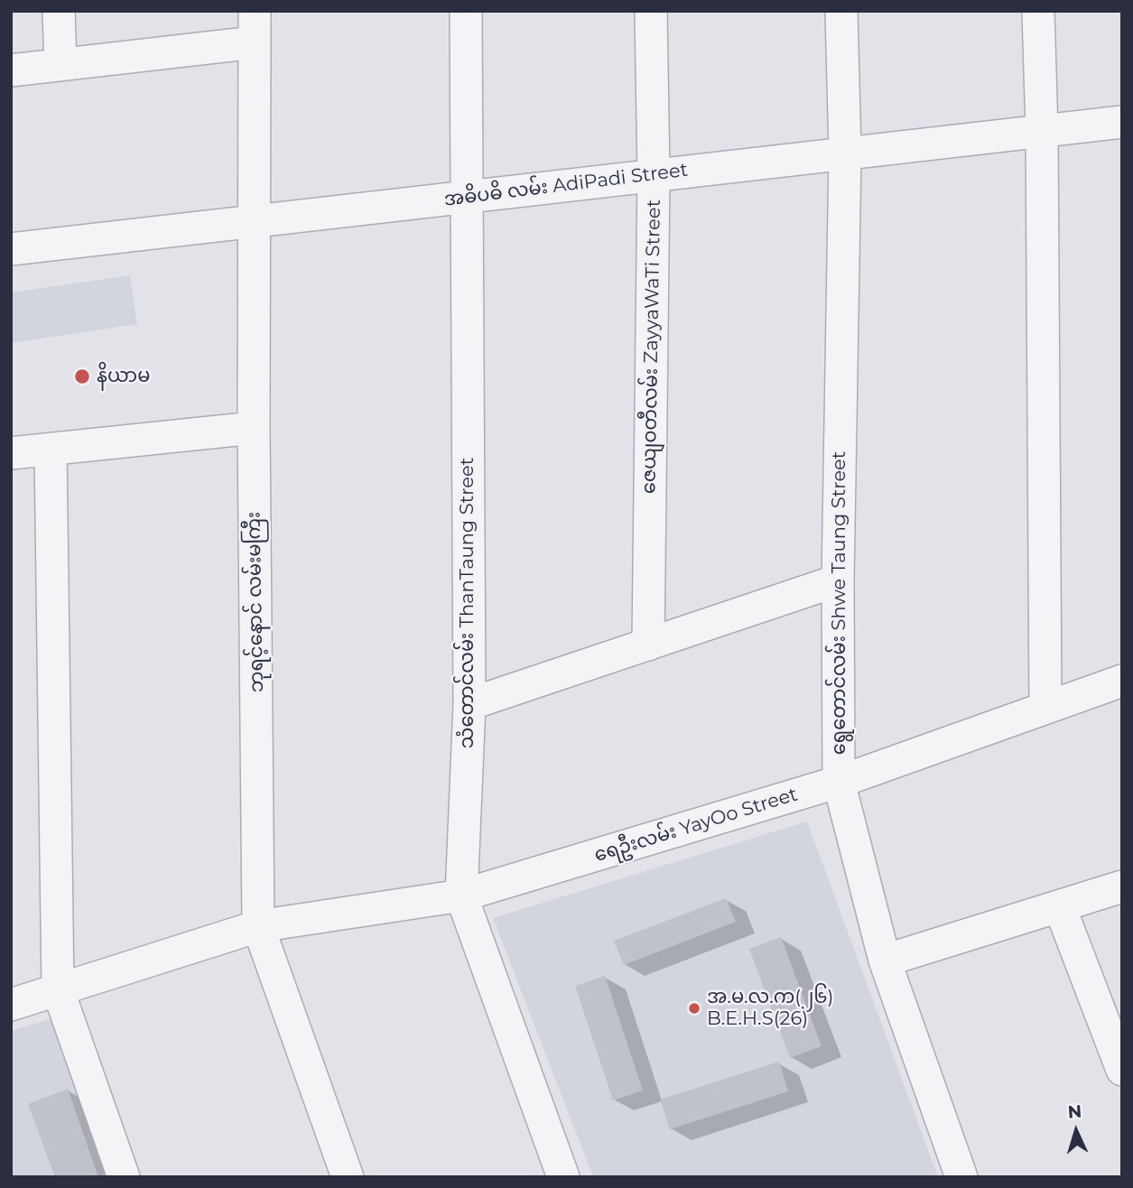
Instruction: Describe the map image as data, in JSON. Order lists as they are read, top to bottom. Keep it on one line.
{"streets":{"street":["အဓိပဓိ လမ်း AdiPadi Street","ဇေယျဝတီလမ်း ZayyaWaTi Street","ဘုရင့်နောင် လမ်းမကြီး","သံတောင်လမ်း ThanTaung Street","ရွေတောင်လမ်း Shwe Taung Street","ရေဦးလမ်း YayOo Street"]},"crossings":[["အဓိပဓိ လမ်း AdiPadi Street","ဇေယျဝတီလမ်း ZayyaWaTi Street"],["အဓိပဓိ လမ်း AdiPadi Street","ဘုရင့်နောင် လမ်းမကြီး"],["အဓိပဓိ လမ်း AdiPadi Street","သံတောင်လမ်း ThanTaung Street"],["အဓိပဓိ လမ်း AdiPadi Street","ရွေတောင်လမ်း Shwe Taung Street"],["ဘုရင့်နောင် လမ်းမကြီး","ရေဦးလမ်း YayOo Street"],["သံတောင်လမ်း ThanTaung Street","ရေဦးလမ်း YayOo Street"],["ရွေတောင်လမ်း Shwe Taung Street","ရေဦးလမ်း YayOo Street"]],"places":["နိယာမ","အ.မ.လ.က(၂၆) B.E.H.S(26)"],"north":"top"}
